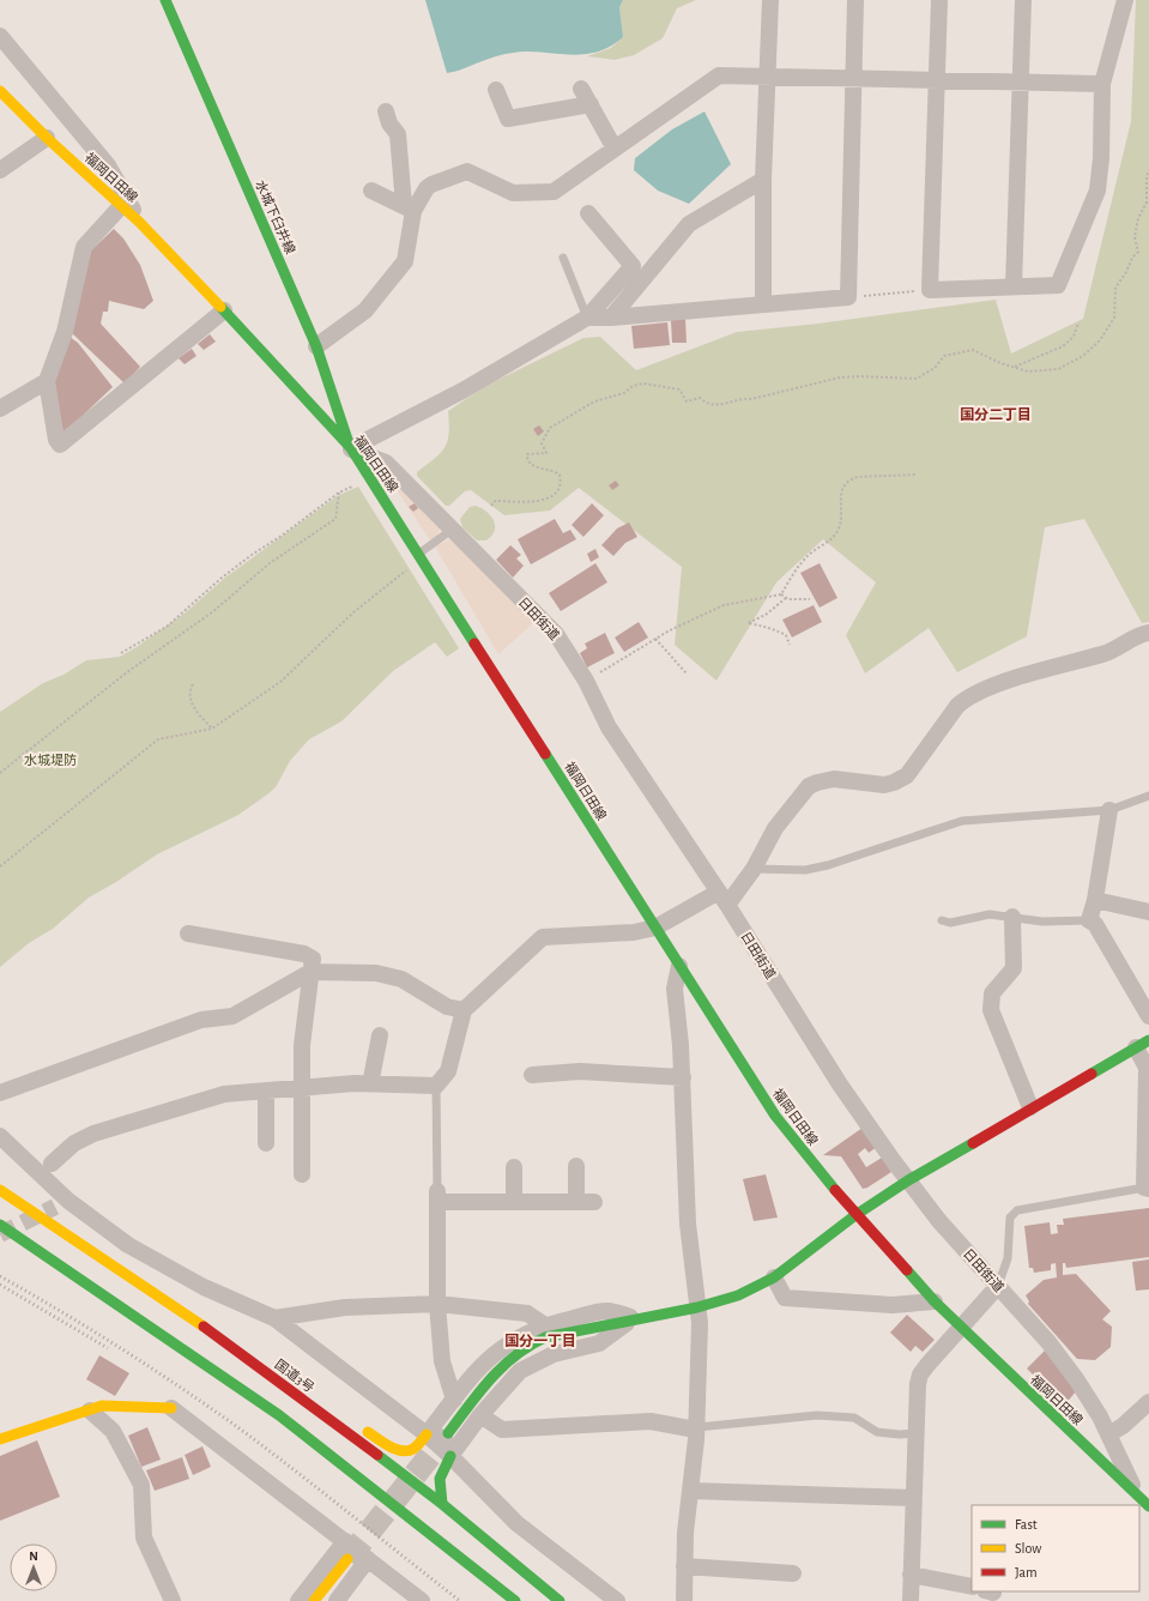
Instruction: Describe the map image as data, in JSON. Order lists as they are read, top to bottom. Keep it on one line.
{"streets":{"main road":["福岡日田線","水城下臼井線","国道3号"],"street":["日田街道"]},"crossings":[["福岡日田線","水城下臼井線"],["福岡日田線","日田街道"],["水城下臼井線","日田街道"]],"districts":["国分二丁目","国分一丁目"],"parks":["水城堤防"],"legend":["Fast","Slow","Jam"],"north":"top"}
